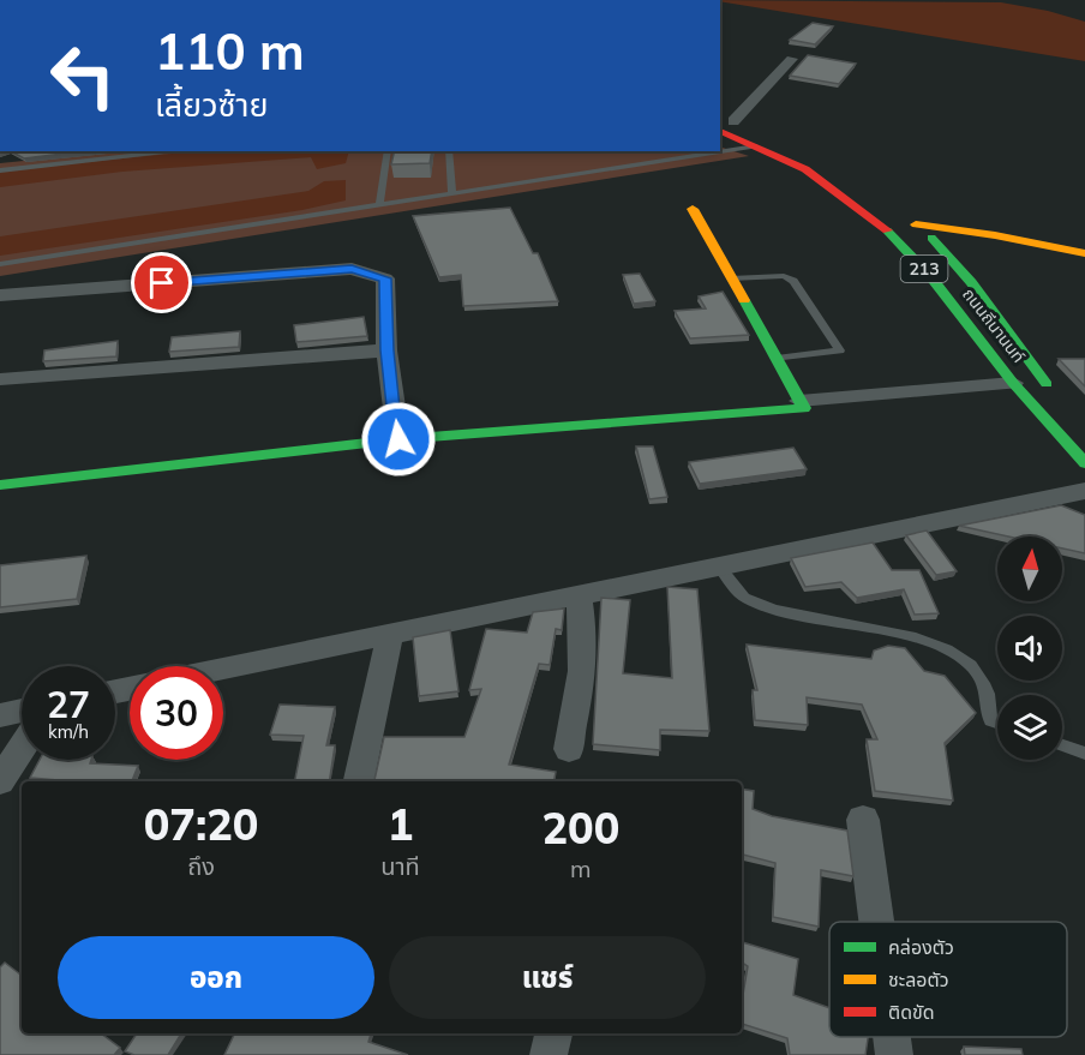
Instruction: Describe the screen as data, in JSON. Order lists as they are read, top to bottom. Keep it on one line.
{"streets":{"main road":["213","ถนนถีนานนท์"]},"legend":["คล่องตัว","ชะลอตัว","ติดขัด"],"north":"top","page":{"turn":["110 m","เลี้ยวซ้าย"],"speed":"27 km/h","limit":"30","eta":["07:20","ถึง","1","นาที","200","m"],"buttons":["ออก","แชร์"]}}
